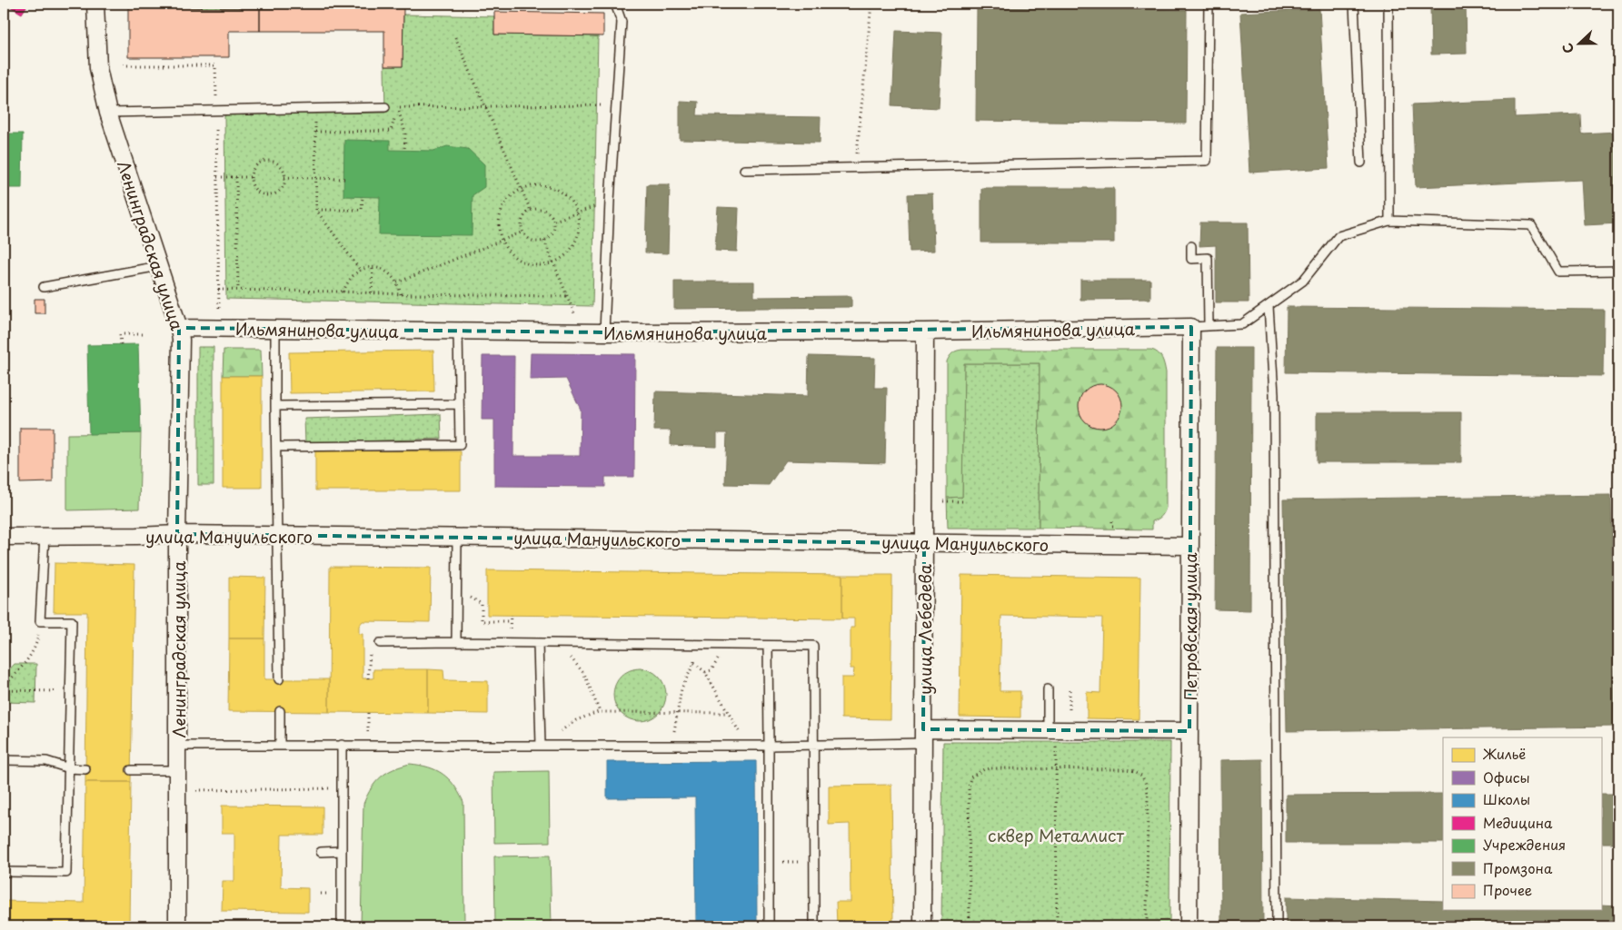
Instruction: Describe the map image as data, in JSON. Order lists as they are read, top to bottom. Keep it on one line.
{"streets":{"street":["Ленинградская улица","Ильмянинова улица","улица Мануильского","Петровская улица","улица Лебедева"]},"crossings":[["Ленинградская улица","Ильмянинова улица"],["Ленинградская улица","улица Мануильского"],["Ильмянинова улица","Петровская улица"],["Ильмянинова улица","улица Лебедева"],["улица Мануильского","Петровская улица"],["улица Мануильского","улица Лебедева"]],"parks":["сквер Металлист"],"legend":["Жильё","Офисы","Школы","Медицина","Учреждения","Промзона","Прочее"],"north":"left"}
